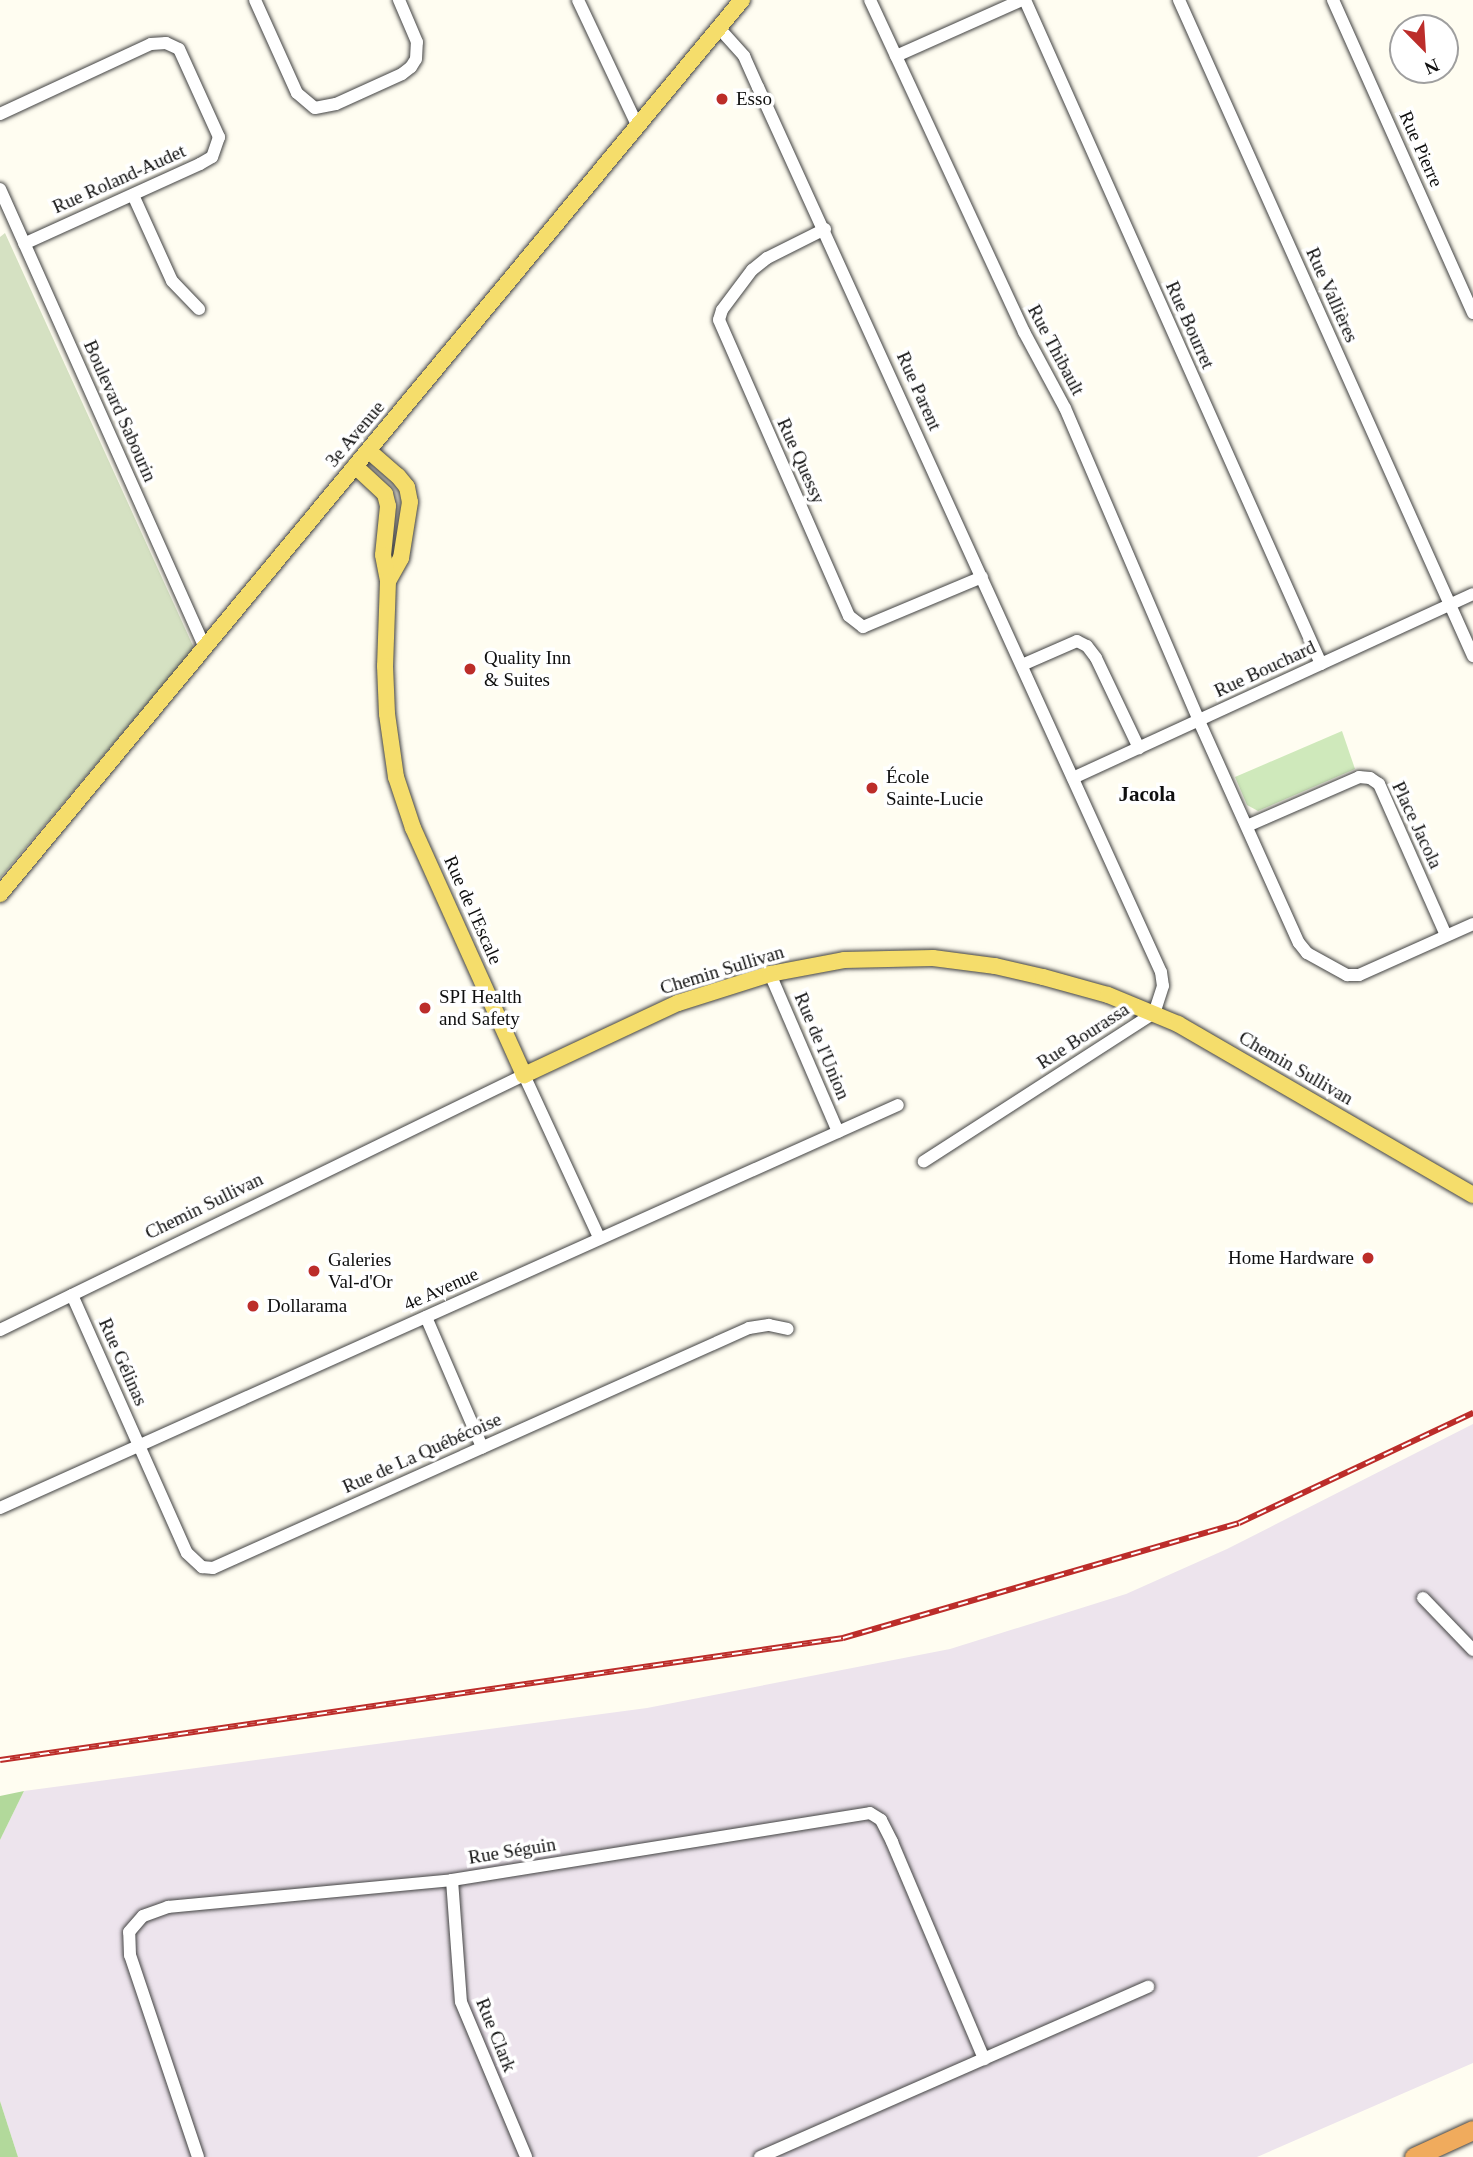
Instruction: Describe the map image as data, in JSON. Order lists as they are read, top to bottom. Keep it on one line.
{"streets":{"main road":["3e Avenue","Rue de l'Escale","Chemin Sullivan"],"street":["Rue Pierre","Rue Roland-Audet","Rue Vallières","Rue Bourret","Rue Thibault","Rue Parent","Boulevard Sabourin","Rue Quessy","Rue Bouchard","Place Jacola","Rue Bourassa","Rue de l'Union","4e Avenue","Rue Gélinas","Rue de La Québécoise","Rue Séguin","Rue Clark"]},"crossings":[["Rue Roland-Audet","Boulevard Sabourin"],["Rue Vallières","Rue Bouchard"],["Rue Bourret","Rue Thibault"],["Rue Bourret","Rue Bouchard"],["Rue Thibault","Rue Bouchard"],["Rue Parent","3e Avenue"],["Rue Parent","Rue Quessy"],["Rue Parent","Rue Bouchard"],["Rue Parent","Rue Bourassa"],["Boulevard Sabourin","3e Avenue"],["3e Avenue","Rue de l'Escale"],["Rue Bouchard","Rue Bourassa"],["Rue de l'Escale","Chemin Sullivan"],["Rue de l'Escale","4e Avenue"],["Chemin Sullivan","Rue Bourassa"],["Chemin Sullivan","Rue de l'Union"],["Chemin Sullivan","Rue Gélinas"],["Rue de l'Union","4e Avenue"],["4e Avenue","Rue Gélinas"],["4e Avenue","Rue de La Québécoise"],["Rue Gélinas","Rue de La Québécoise"],["Rue Séguin","Rue Clark"]],"districts":["Jacola"],"places":["Esso","Quality Inn & Suites","École Sainte-Lucie","SPI Health and Safety","Home Hardware","Galeries Val-d'Or","Dollarama"],"north":"bottom right"}
